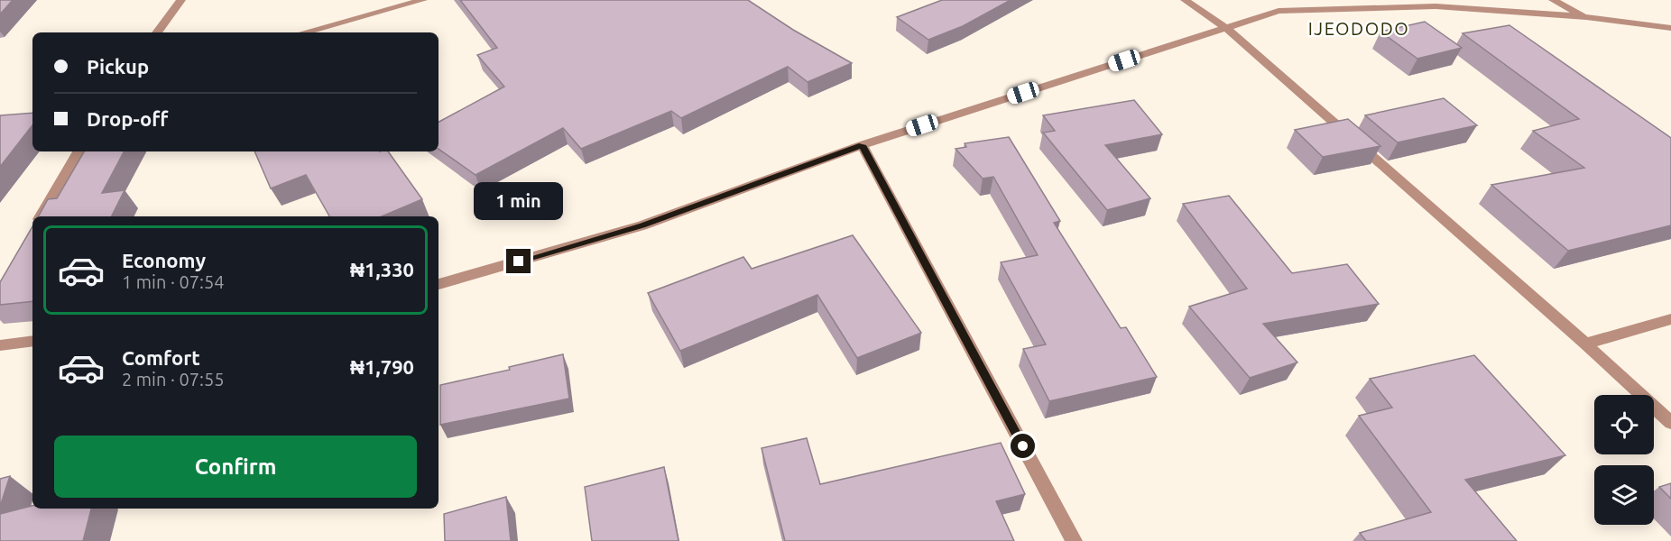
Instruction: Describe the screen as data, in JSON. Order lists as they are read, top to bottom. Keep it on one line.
{"districts":["IJEODODO"],"page":{"banner":["Pickup","Drop-off"],"bubble":"1 min","list":[{"name":"Economy","note":"1 min · 07:54","value":"₦1,330"},{"name":"Comfort","note":"2 min · 07:55","value":"₦1,790"}],"buttons":"Confirm"}}
